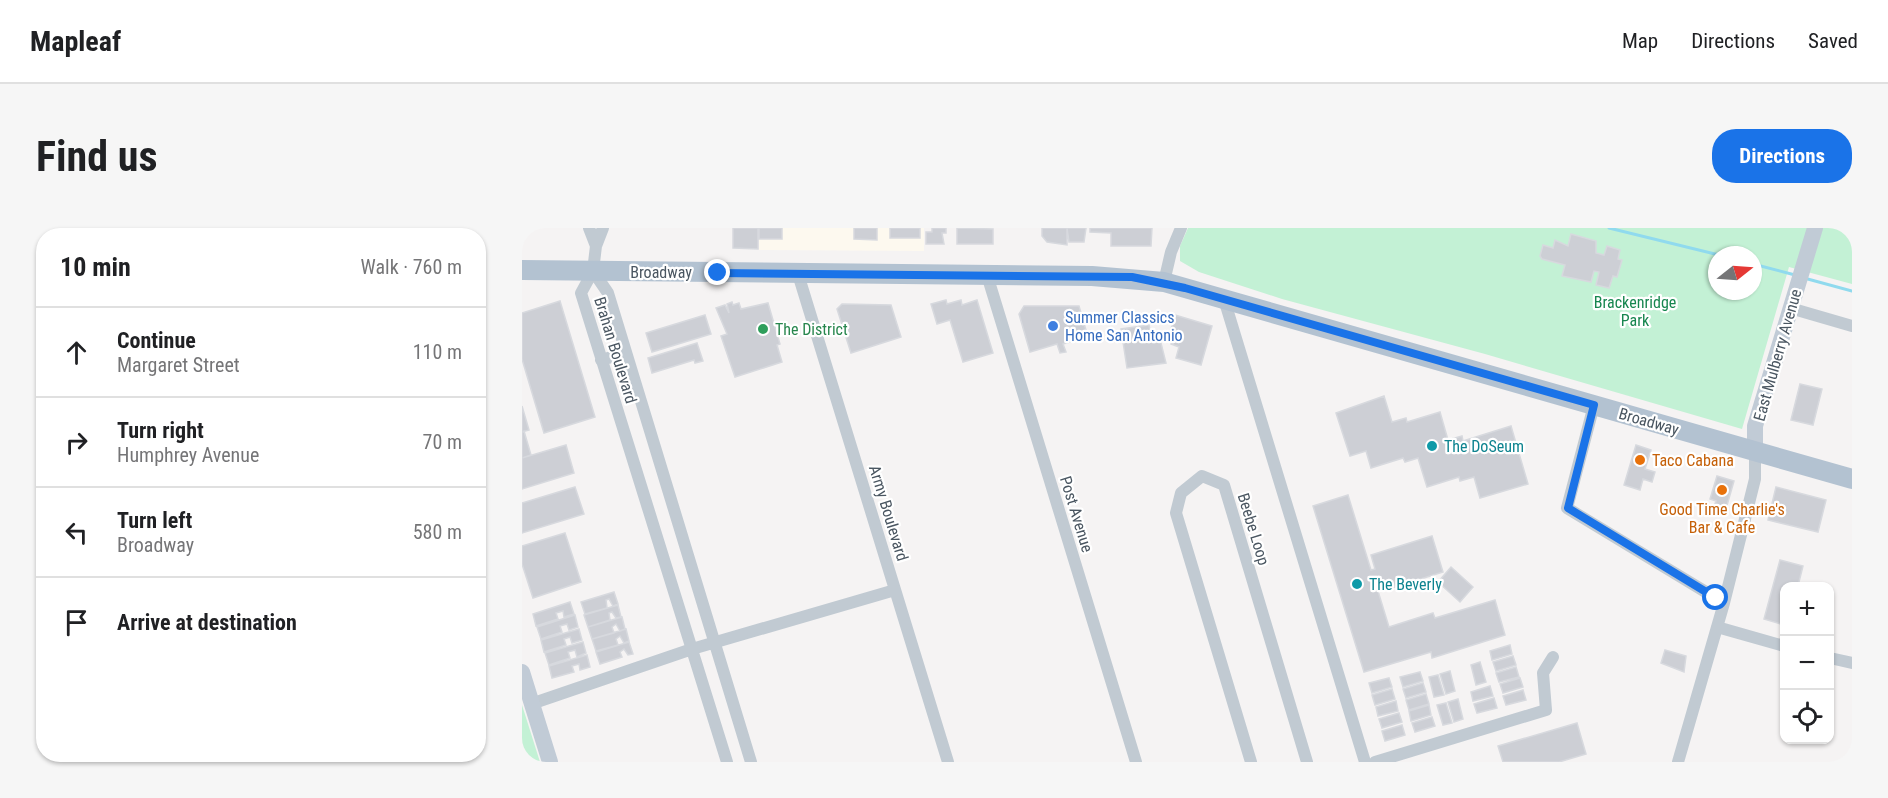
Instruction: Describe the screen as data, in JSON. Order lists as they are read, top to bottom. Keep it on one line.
{"streets":{"main road":["Broadway"],"street":["Brahan Boulevard","East Mulberry Avenue","Army Boulevard","Post Avenue","Beebe Loop"]},"crossings":[["Broadway","Brahan Boulevard"],["Broadway","East Mulberry Avenue"],["Broadway","Army Boulevard"],["Broadway","Post Avenue"]],"parks":["Brackenridge Park"],"places":["Summer Classics Home San Antonio","The District","The DoSeum","Taco Cabana","Good Time Charlie's Bar & Cafe","The Beverly"],"north":"right","page":{"header":"Mapleaf","nav":["Map","Directions","Saved"],"buttons":"Directions","title":"Find us","heading":["10 min","Walk · 760 m"],"list":[["Continue","Margaret Street","110 m"],["Turn right","Humphrey Avenue","70 m"],["Turn left","Broadway","580 m"],"Arrive at destination"],"map_buttons":["+","−"]}}
